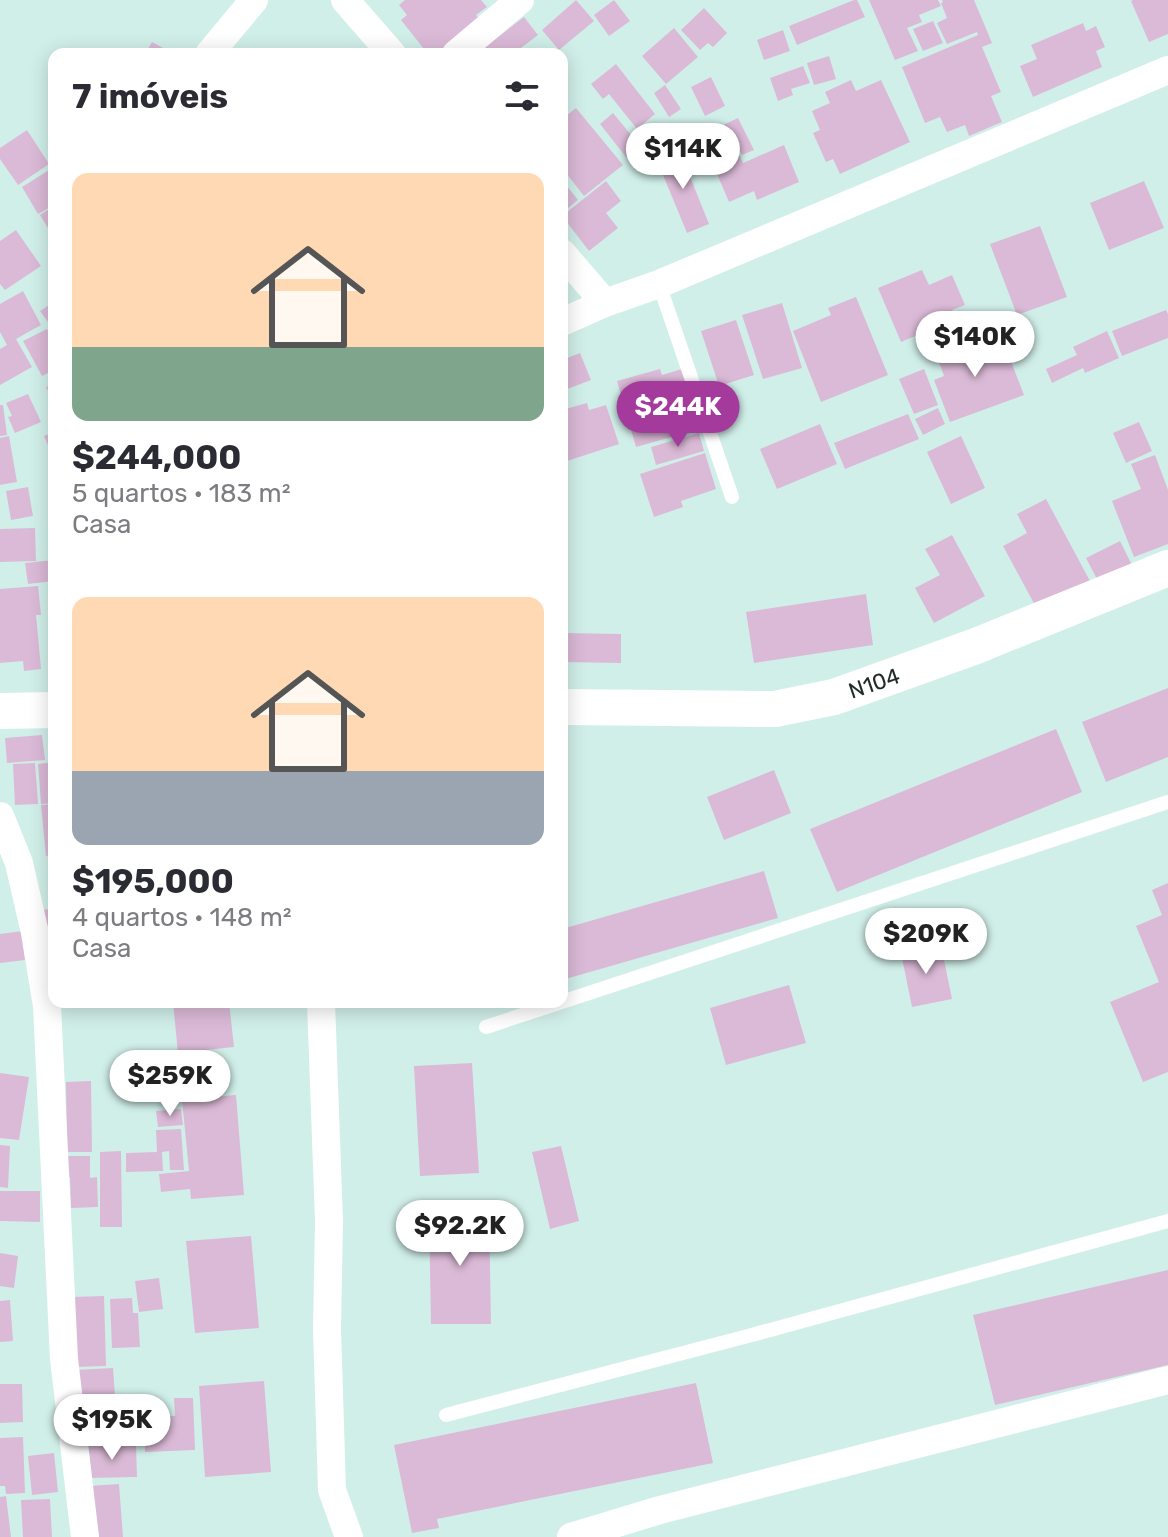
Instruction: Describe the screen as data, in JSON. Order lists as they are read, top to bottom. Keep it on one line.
{"streets":{"street":["N104"]},"page":{"heading":"7 imóveis","price":["$114K","$140K","$244K","$209K","$259K","$92.2K","$195K"],"list":[{"name":"$244,000","note":"5 quartos · 183 m² · Casa"},{"name":"$195,000","note":"4 quartos · 148 m² · Casa"}]}}
